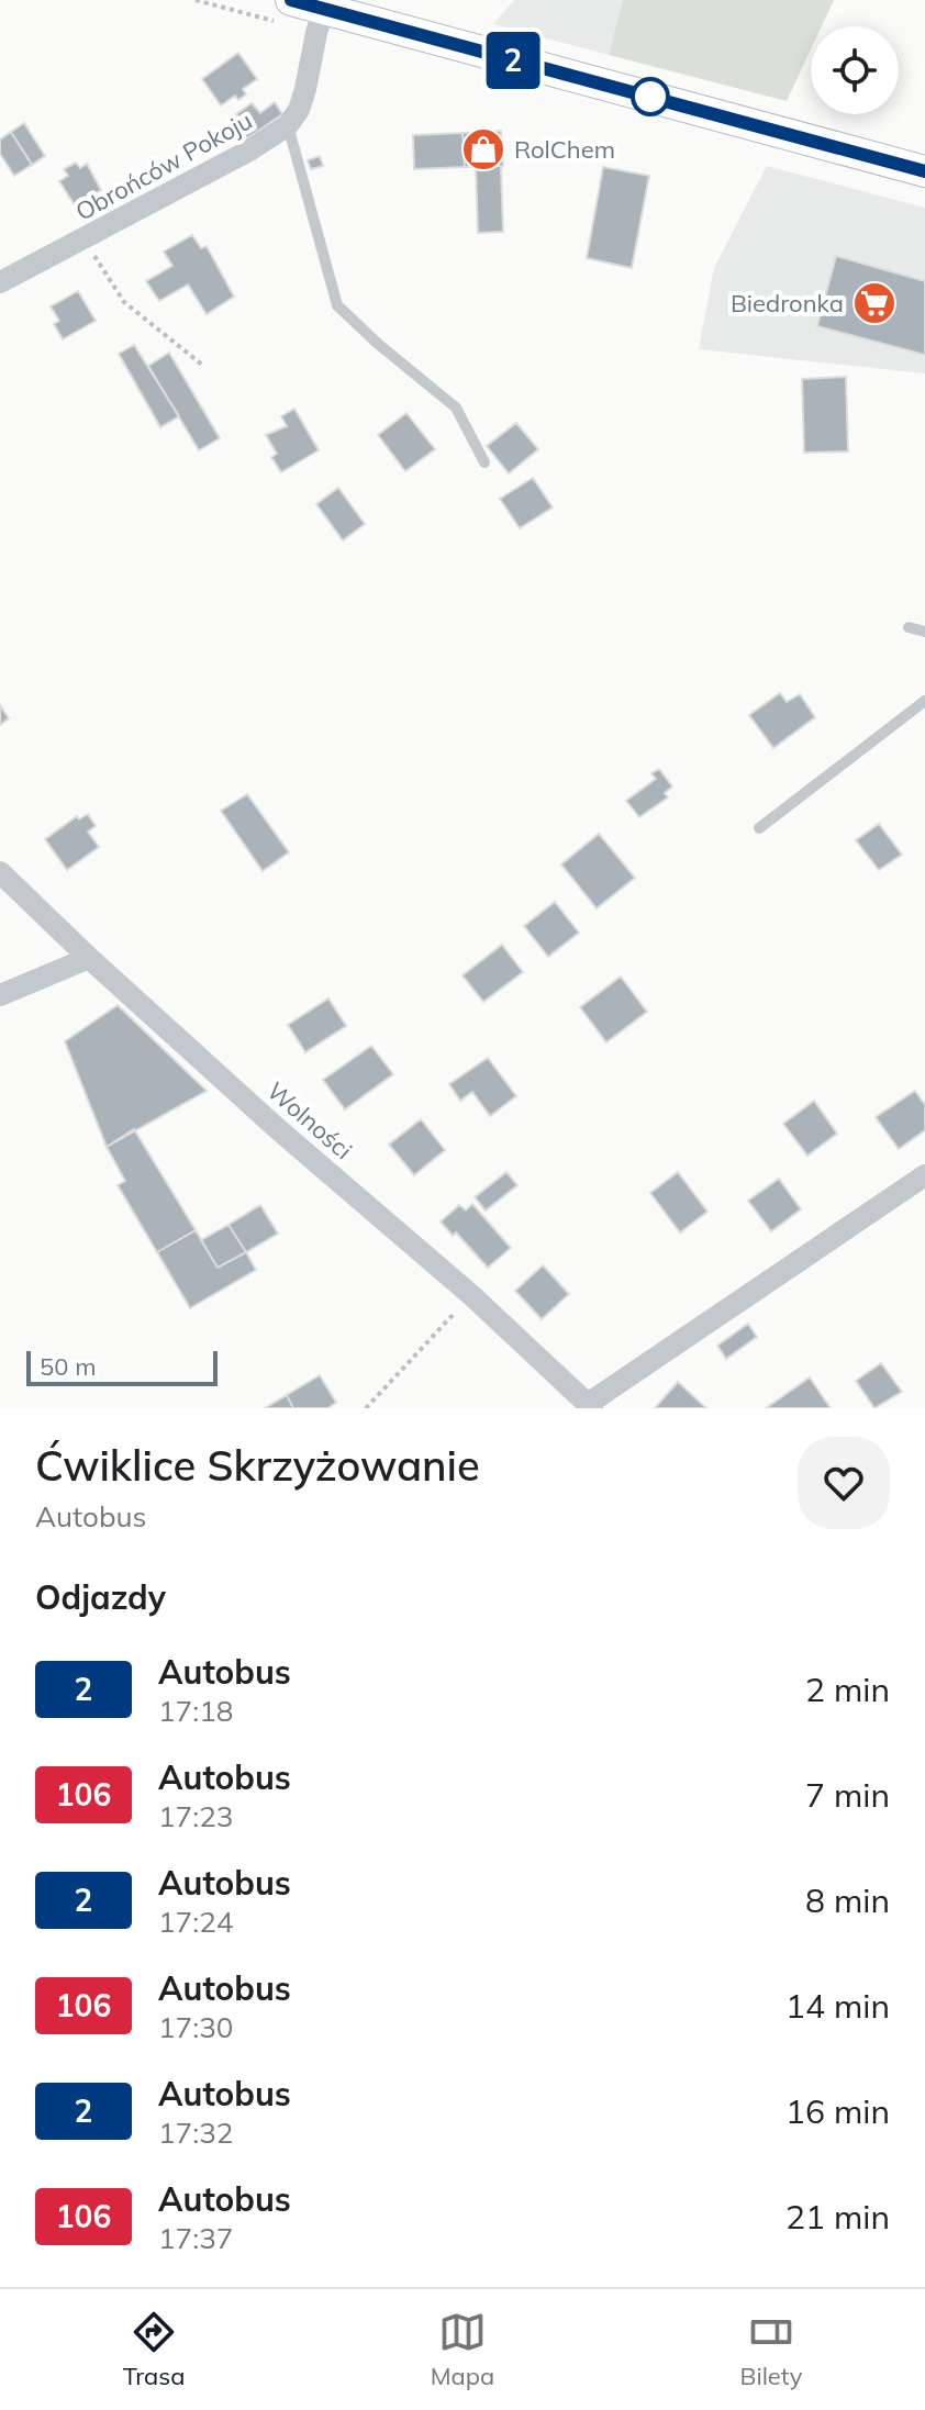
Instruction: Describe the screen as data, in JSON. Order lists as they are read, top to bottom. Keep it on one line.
{"streets":{"street":["Obrońców Pokoju","Wolności"]},"places":{"shop":["RolChem"],"supermarket":["Biedronka"]},"lines":["bus line 2"],"scale_bar":"50 m","page":{"on_map":"2","scale":"50 m","heading":[["Ćwiklice Skrzyżowanie","Autobus"],"Odjazdy"],"list":[{"mark":"2","name":"Autobus","note":"17:18","value":"2 min"},{"mark":"106","name":"Autobus","note":"17:23","value":"7 min"},{"mark":"2","name":"Autobus","note":"17:24","value":"8 min"},{"mark":"106","name":"Autobus","note":"17:30","value":"14 min"},{"mark":"2","name":"Autobus","note":"17:32","value":"16 min"},{"mark":"106","name":"Autobus","note":"17:37","value":"21 min"}],"tabs":["Trasa","Mapa","Bilety"]}}
